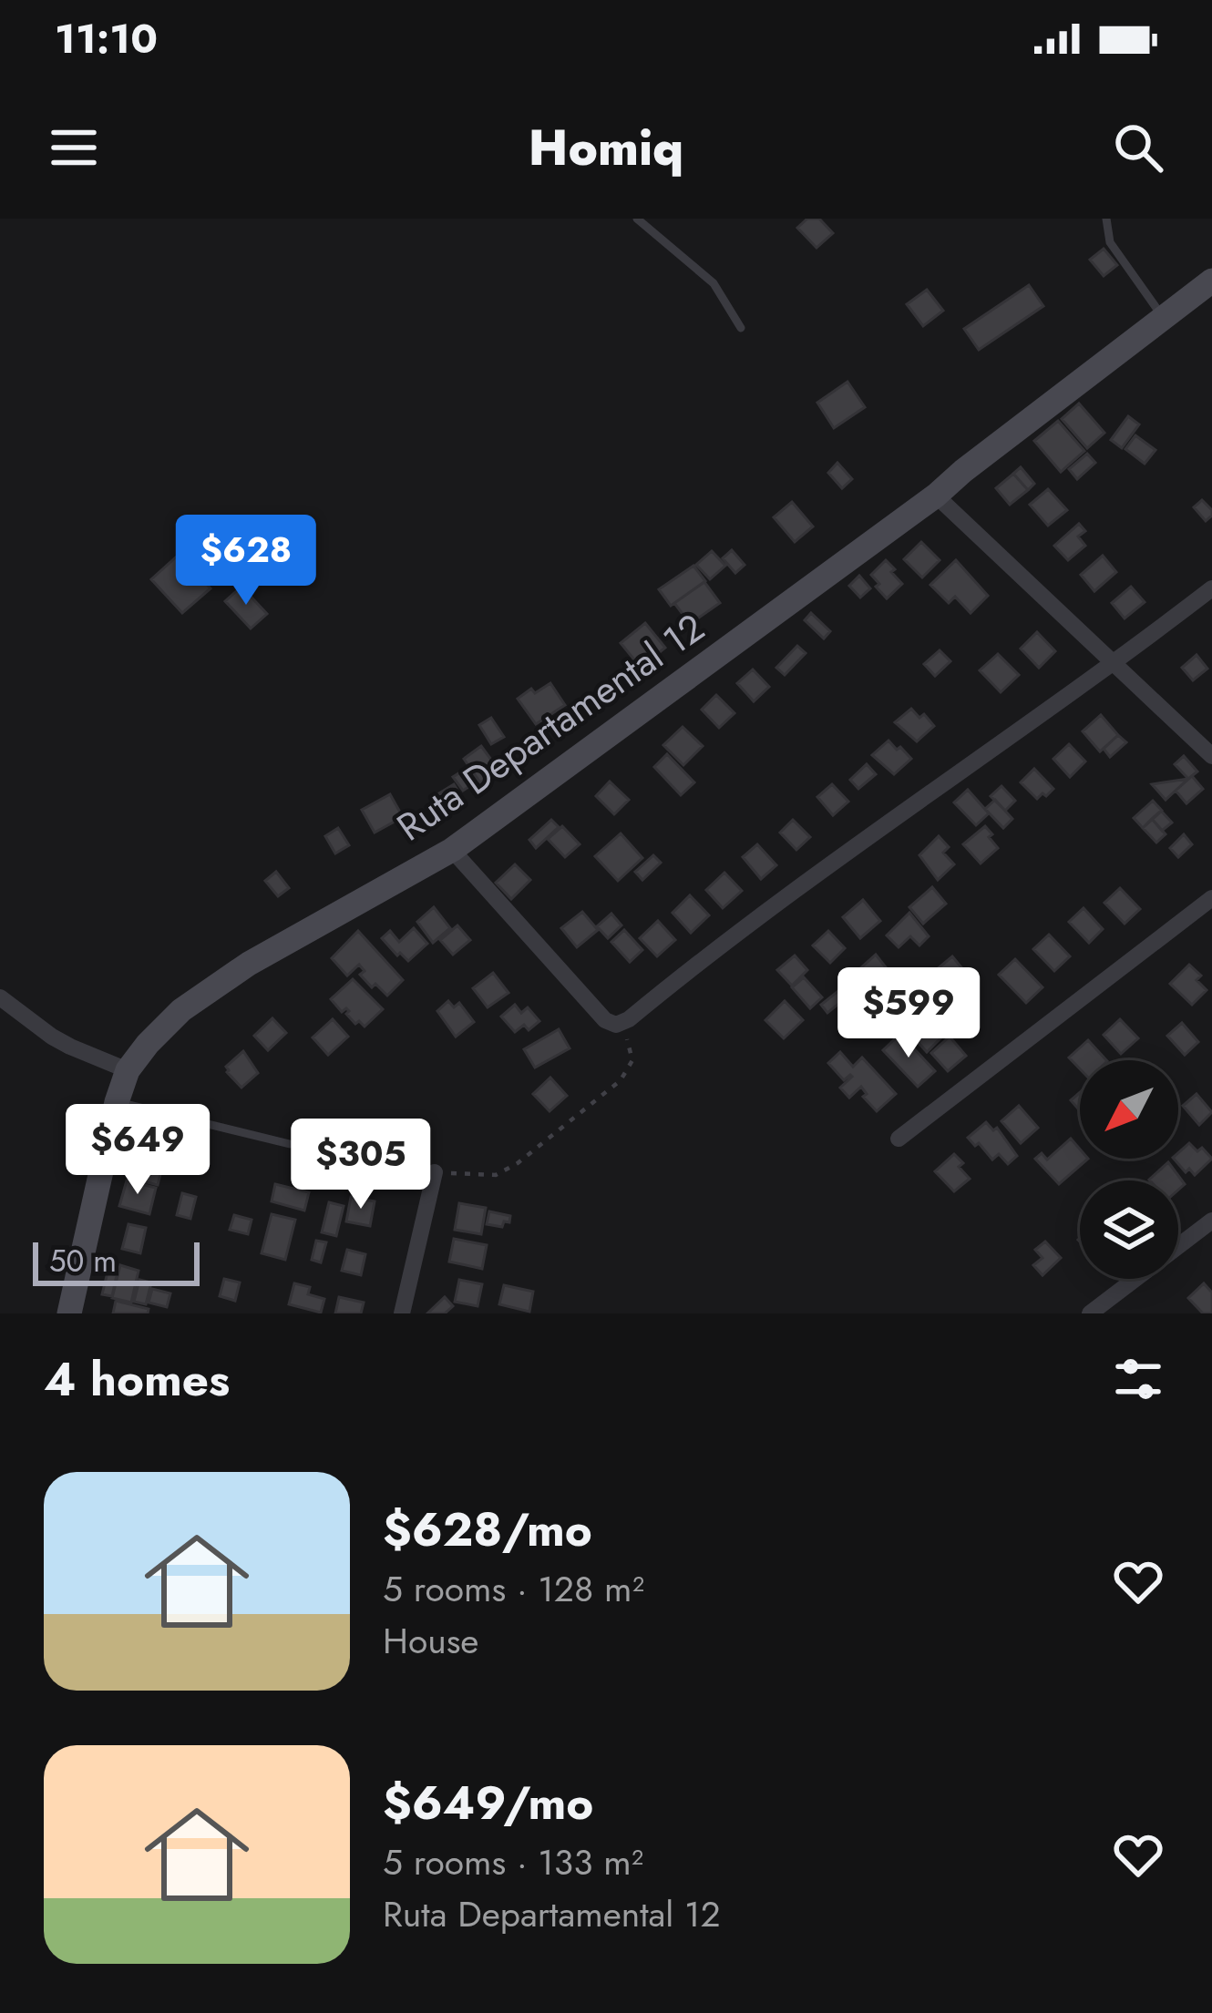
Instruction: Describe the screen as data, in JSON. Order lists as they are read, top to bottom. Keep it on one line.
{"streets":{"main road":["Ruta Departamental 12"]},"scale_bar":"50 m","north":"bottom left","page":{"status":"11:10","header":"Homiq","price":["$628","$599","$649","$305"],"scale":"50 m","heading":"4 homes","list":[{"name":"$628/mo","note":"5 rooms · 128 m² · House"},{"name":"$649/mo","note":"5 rooms · 133 m² · Ruta Departamental 12"}]}}
